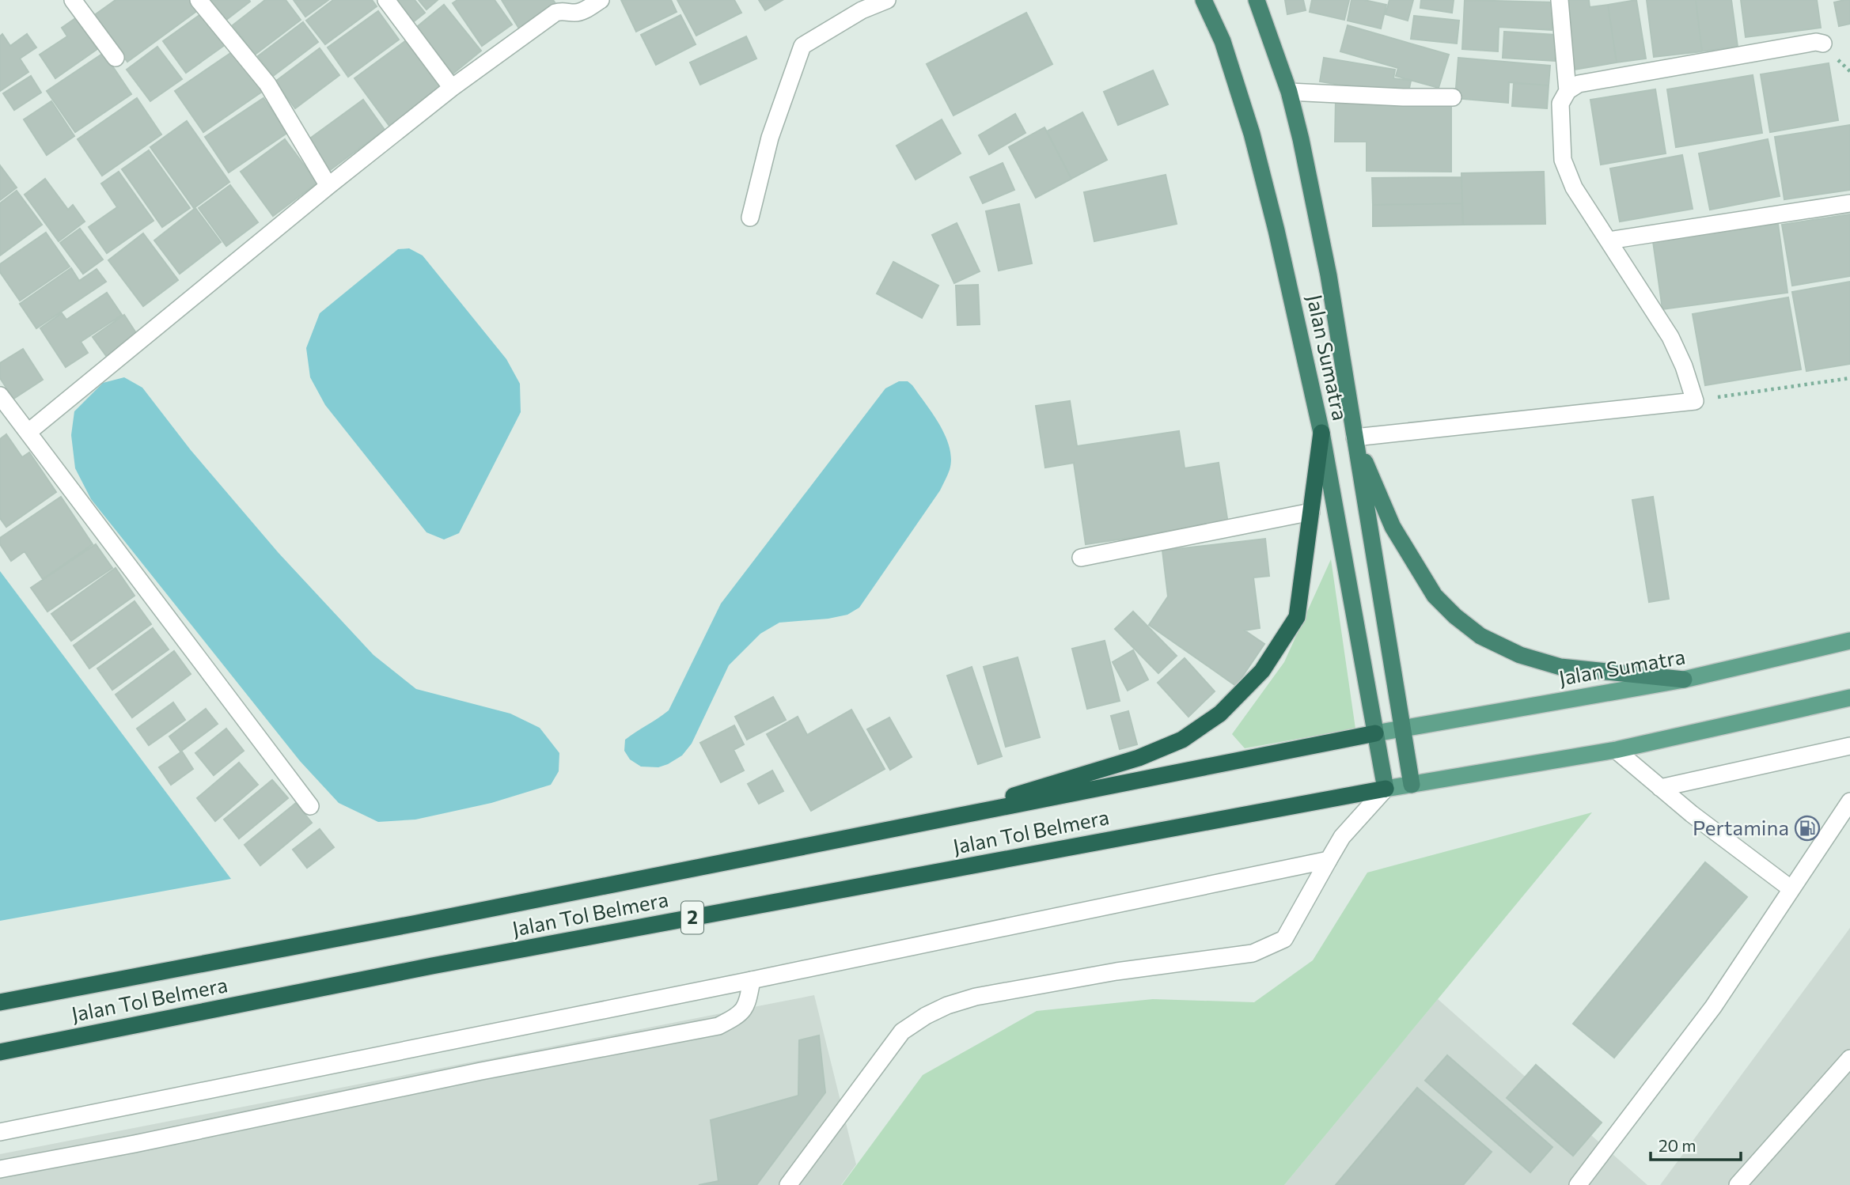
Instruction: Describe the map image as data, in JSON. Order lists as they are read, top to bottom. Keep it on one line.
{"streets":{"highway":["Jalan Sumatra","Jalan Tol Belmera","2"]},"crossings":[["Jalan Sumatra","Jalan Tol Belmera"]],"places":{"fuel station":["Pertamina"]},"scale_bar":"20 m"}
